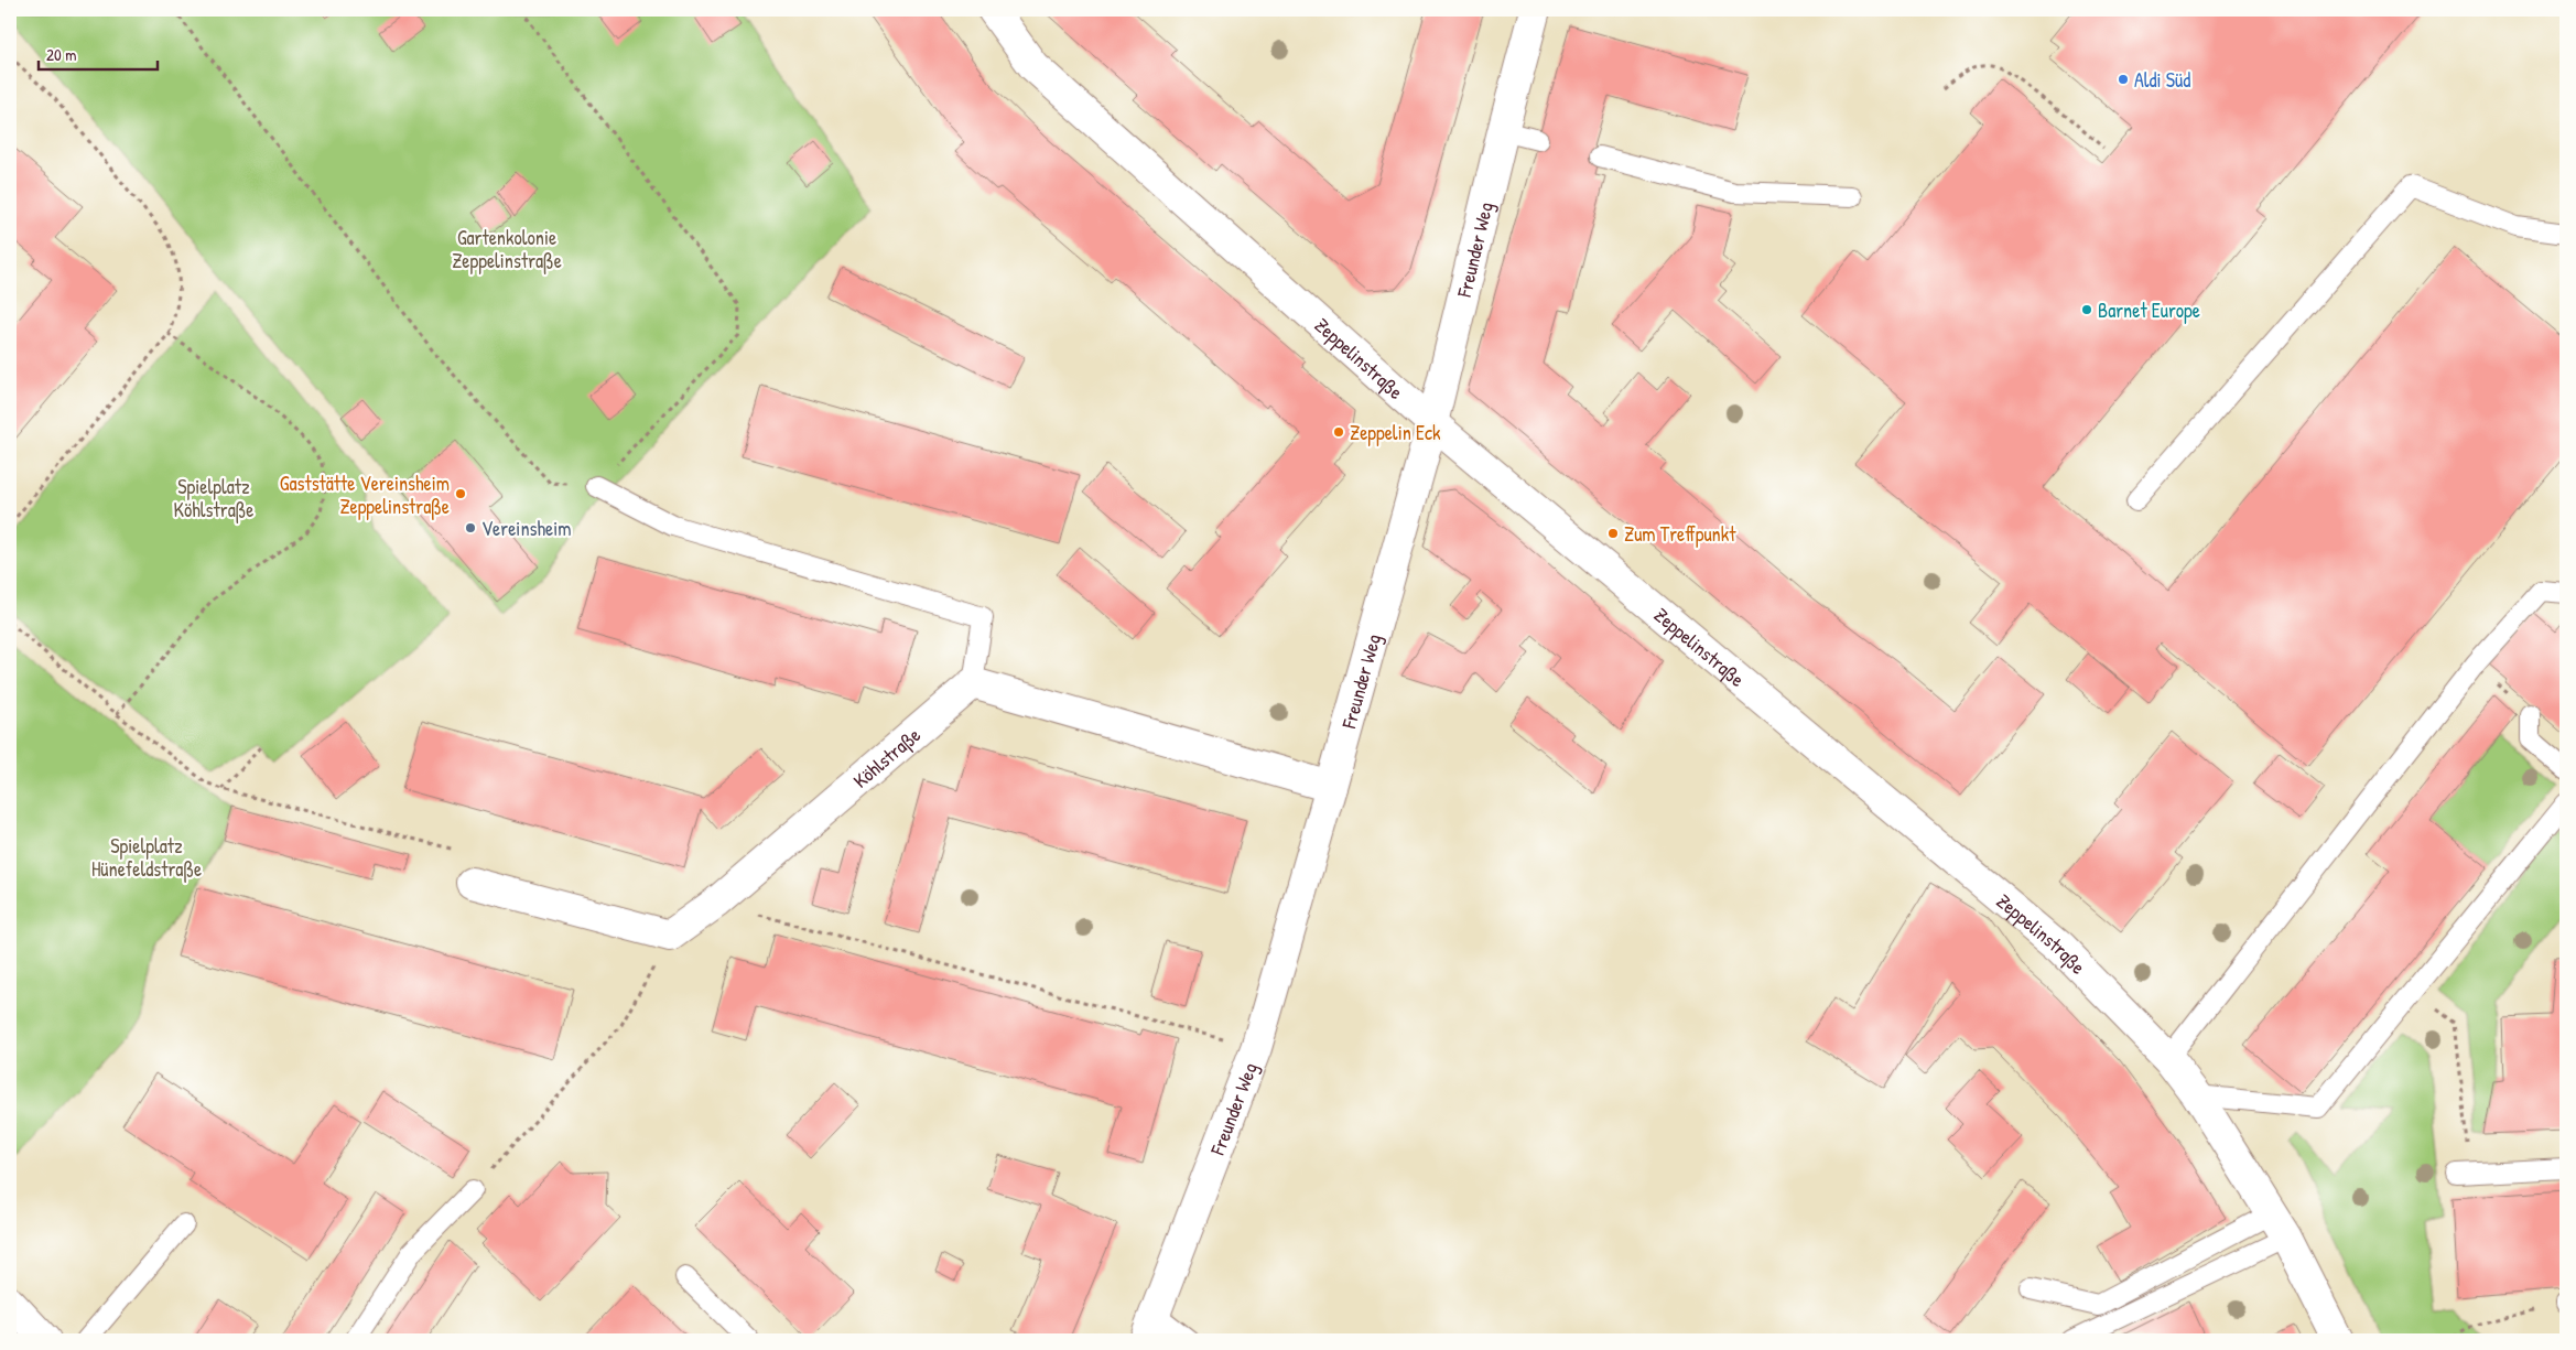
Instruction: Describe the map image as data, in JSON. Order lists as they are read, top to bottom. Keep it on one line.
{"streets":{"street":["Freunder Weg","Zeppelinstraße","Köhlstraße"]},"crossings":[["Freunder Weg","Zeppelinstraße"]],"parks":["Gartenkolonie Zeppelinstraße","Spielplatz Köhlstraße","Spielplatz Hünefeldstraße"],"places":["Aldi Süd","Barnet Europe","Zeppelin Eck","Gaststätte Vereinsheim Zeppelinstraße","Vereinsheim","Zum Treffpunkt"],"scale_bar":"20 m"}
